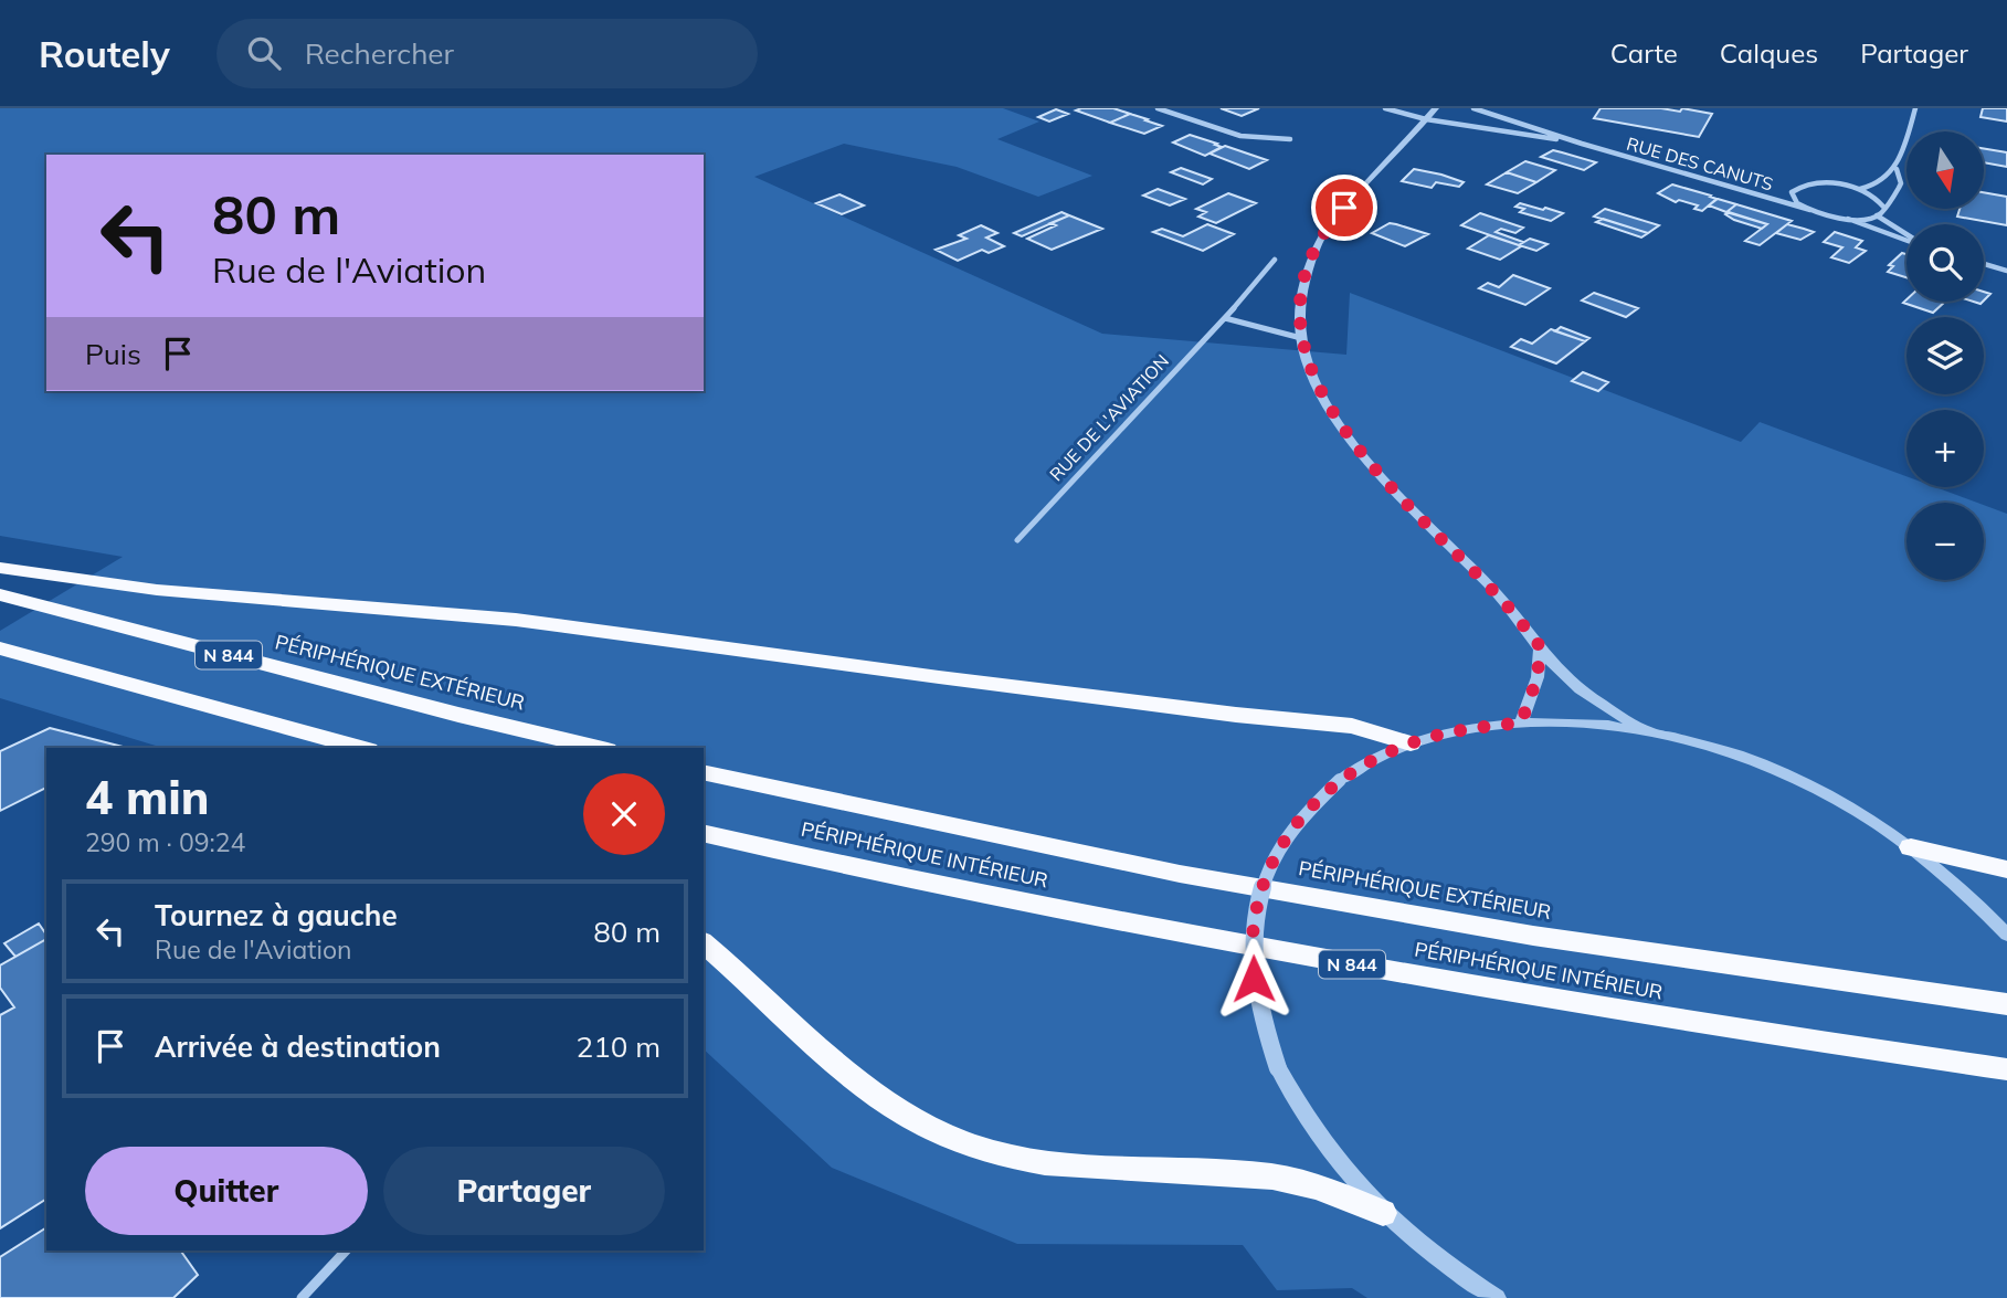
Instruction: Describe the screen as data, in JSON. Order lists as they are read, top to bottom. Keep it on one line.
{"streets":{"highway":["N 844","PÉRIPHÉRIQUE EXTÉRIEUR","PÉRIPHÉRIQUE INTÉRIEUR"],"street":["RUE DES CANUTS","RUE DE L'AVIATION"]},"north":"bottom","page":{"header":"Routely","search":"Rechercher","nav":["Carte","Calques","Partager"],"map_buttons":["+","−"],"turn":["80 m","Rue de l'Aviation"],"then":"Puis","heading":["4 min","290 m · 09:24"],"list":[{"name":"Tournez à gauche","note":"Rue de l'Aviation","value":"80 m"},{"name":"Arrivée à destination","value":"210 m"}],"buttons":["Quitter","Partager"]}}
